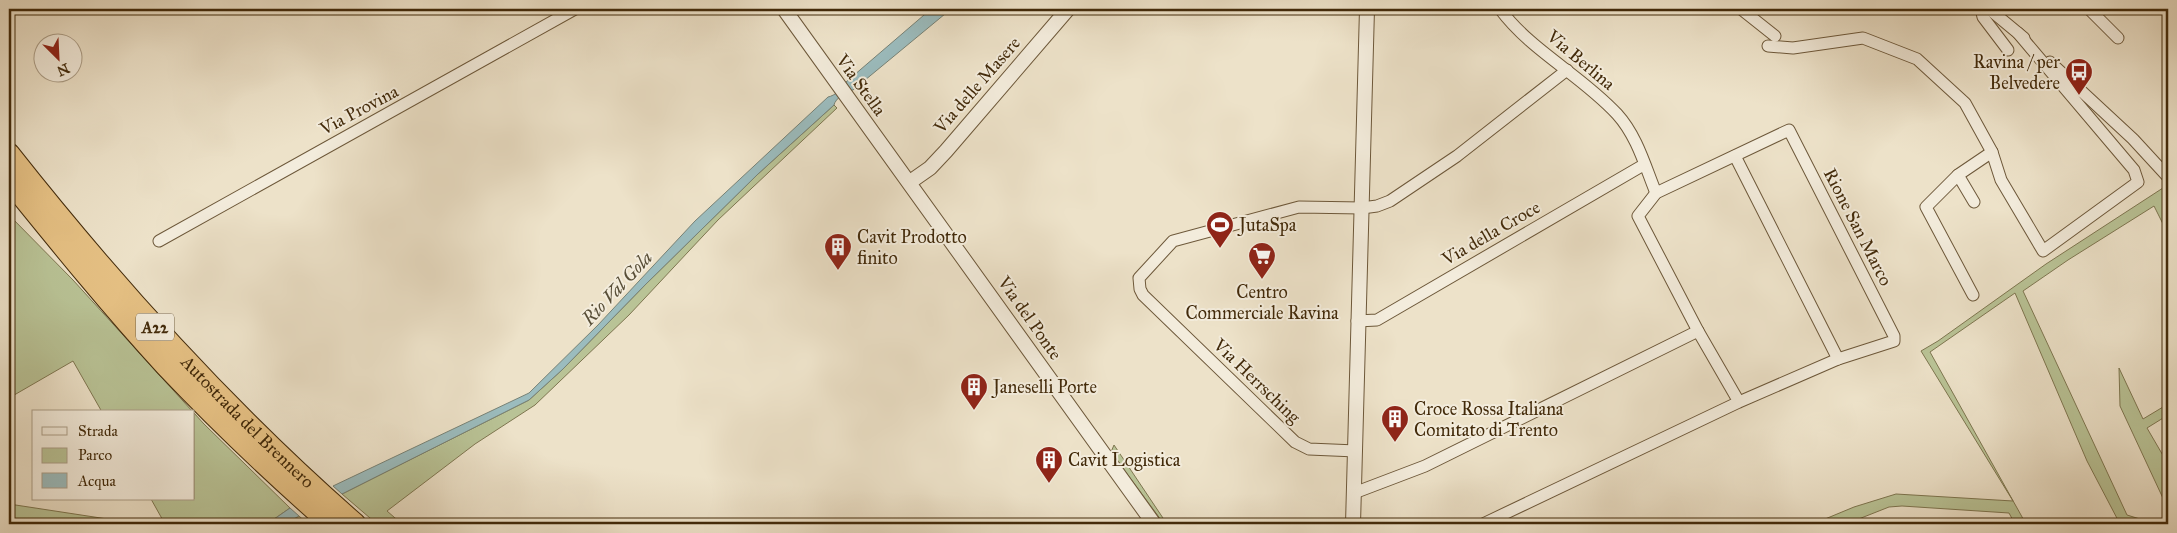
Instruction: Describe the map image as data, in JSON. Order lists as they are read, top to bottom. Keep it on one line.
{"streets":{"highway":["A22","Autostrada del Brennero"],"street":["Via Berlina","Via Stella","Via delle Masere","Via Provina","Rione San Marco","Via della Croce","Via del Ponte","Via Herrsching"]},"crossings":[["Via Berlina","Rione San Marco"],["Via Stella","Via delle Masere"],["Via Stella","Via del Ponte"],["Via delle Masere","Via del Ponte"]],"water":["Rio Val Gola"],"places":{"bus stop":["Ravina / per Belvedere"],"sports":["JutaSpa"],"building":["Cavit Prodotto finito","Janeselli Porte","Croce Rossa Italiana Comitato di Trento","Cavit Logistica"],"supermarket":["Centro Commerciale Ravina"]},"legend":["Strada","Parco","Acqua"],"north":"bottom right"}
